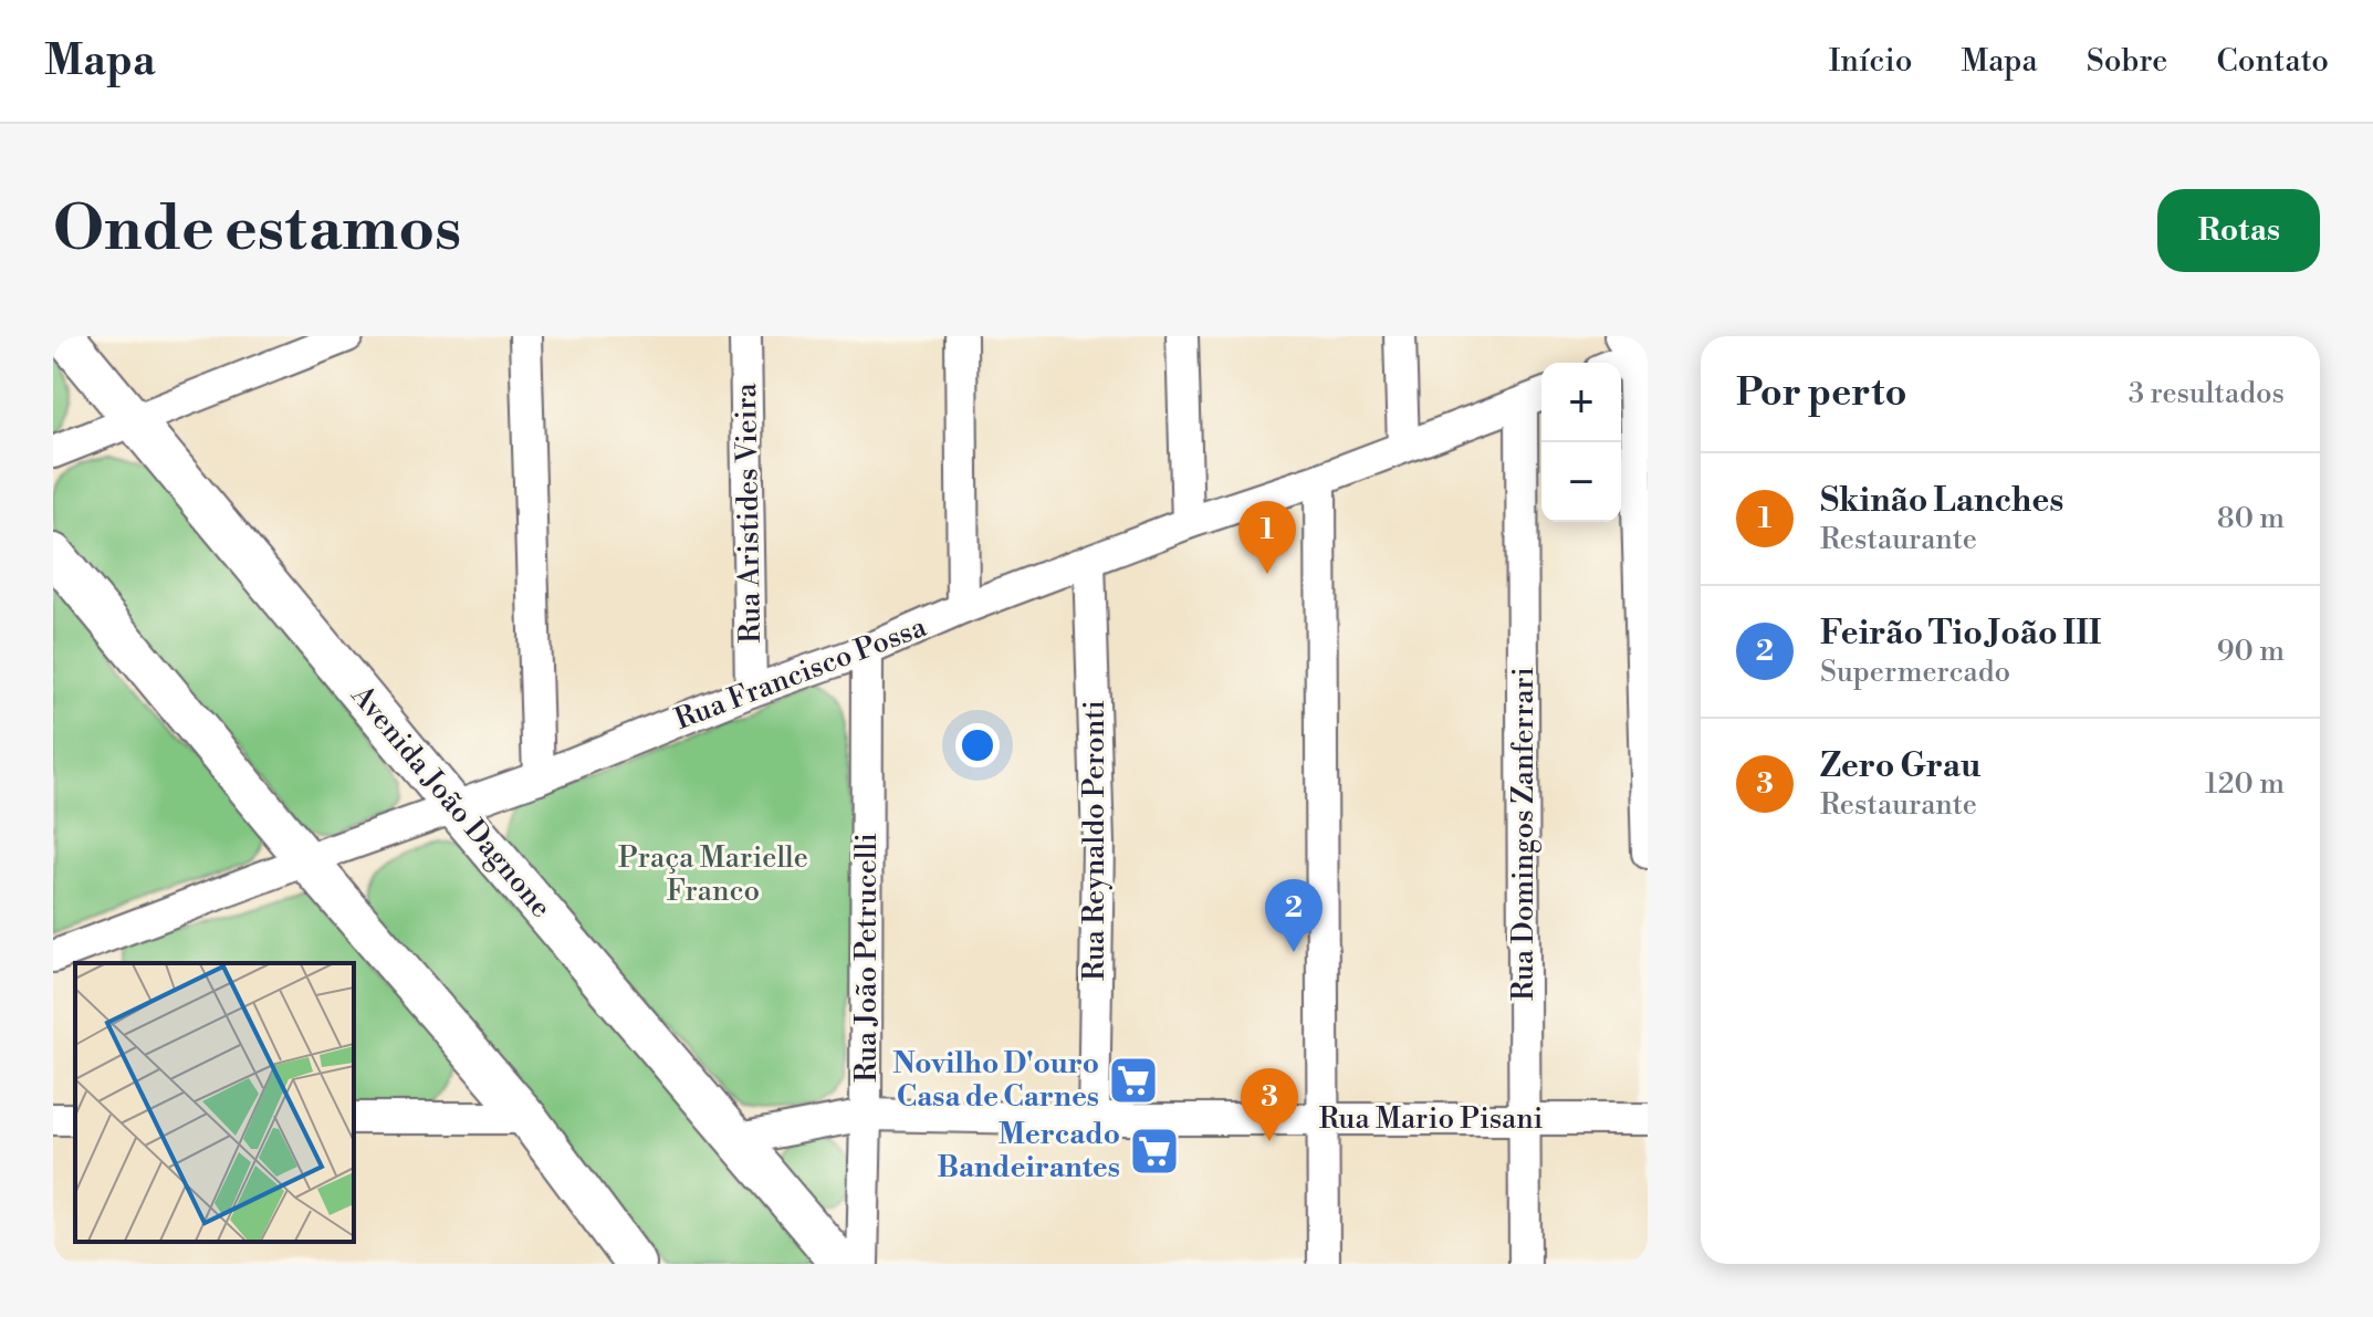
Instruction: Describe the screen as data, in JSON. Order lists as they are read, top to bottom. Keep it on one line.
{"streets":{"street":["Rua Aristides Vieira","Rua Francisco Possa","Avenida João Dagnone","Rua Domingos Zanferrari","Rua Reynaldo Peronti","Rua João Petrucelli","Rua Mario Pisani"]},"crossings":[["Rua Aristides Vieira","Rua Francisco Possa"],["Rua Francisco Possa","Avenida João Dagnone"],["Rua Francisco Possa","Rua Domingos Zanferrari"],["Rua Francisco Possa","Rua Reynaldo Peronti"],["Rua Francisco Possa","Rua João Petrucelli"],["Avenida João Dagnone","Rua Mario Pisani"],["Rua Domingos Zanferrari","Rua Mario Pisani"],["Rua Reynaldo Peronti","Rua Mario Pisani"],["Rua João Petrucelli","Rua Mario Pisani"]],"parks":["Praça Marielle Franco"],"places":{"supermarket":["Novilho D'ouro Casa de Carnes","Mercado Bandeirantes"]},"page":{"header":"Mapa","nav":["Início","Mapa","Sobre","Contato"],"buttons":"Rotas","title":"Onde estamos","heading":["Por perto","3 resultados"],"map_buttons":["+","−"],"list":[{"mark":"1","name":"Skinão Lanches","note":"Restaurante","value":"80 m"},{"mark":"2","name":"Feirão Tio João III","note":"Supermercado","value":"90 m"},{"mark":"3","name":"Zero Grau","note":"Restaurante","value":"120 m"}],"pins":["1","2","3"]}}
